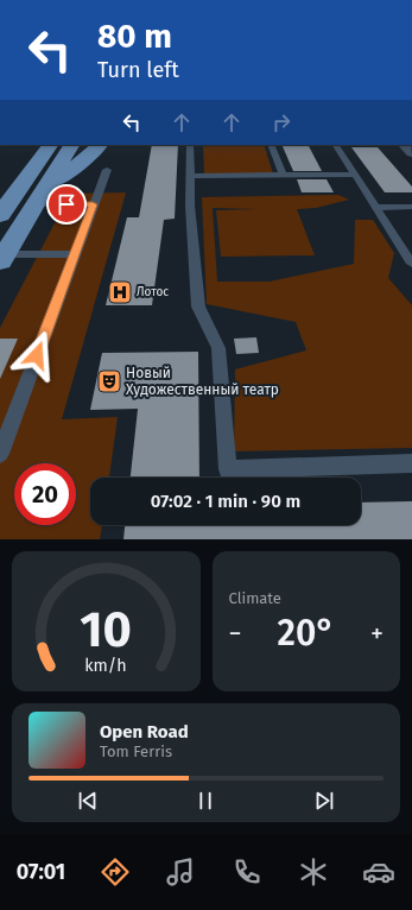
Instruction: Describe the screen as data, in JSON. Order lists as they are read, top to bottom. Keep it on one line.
{"places":{"hospital":["Лотос"],"theatre":["Новый Художественный театр"]},"page":{"turn":["80 m","Turn left"],"limit":"20","trip":"07:02 · 1 min · 90 m","tile":"Climate","heat":["−","20°","+"],"song":["Open Road","Tom Ferris"],"tabs":"07:01","gauge":["10","km/h"]}}
